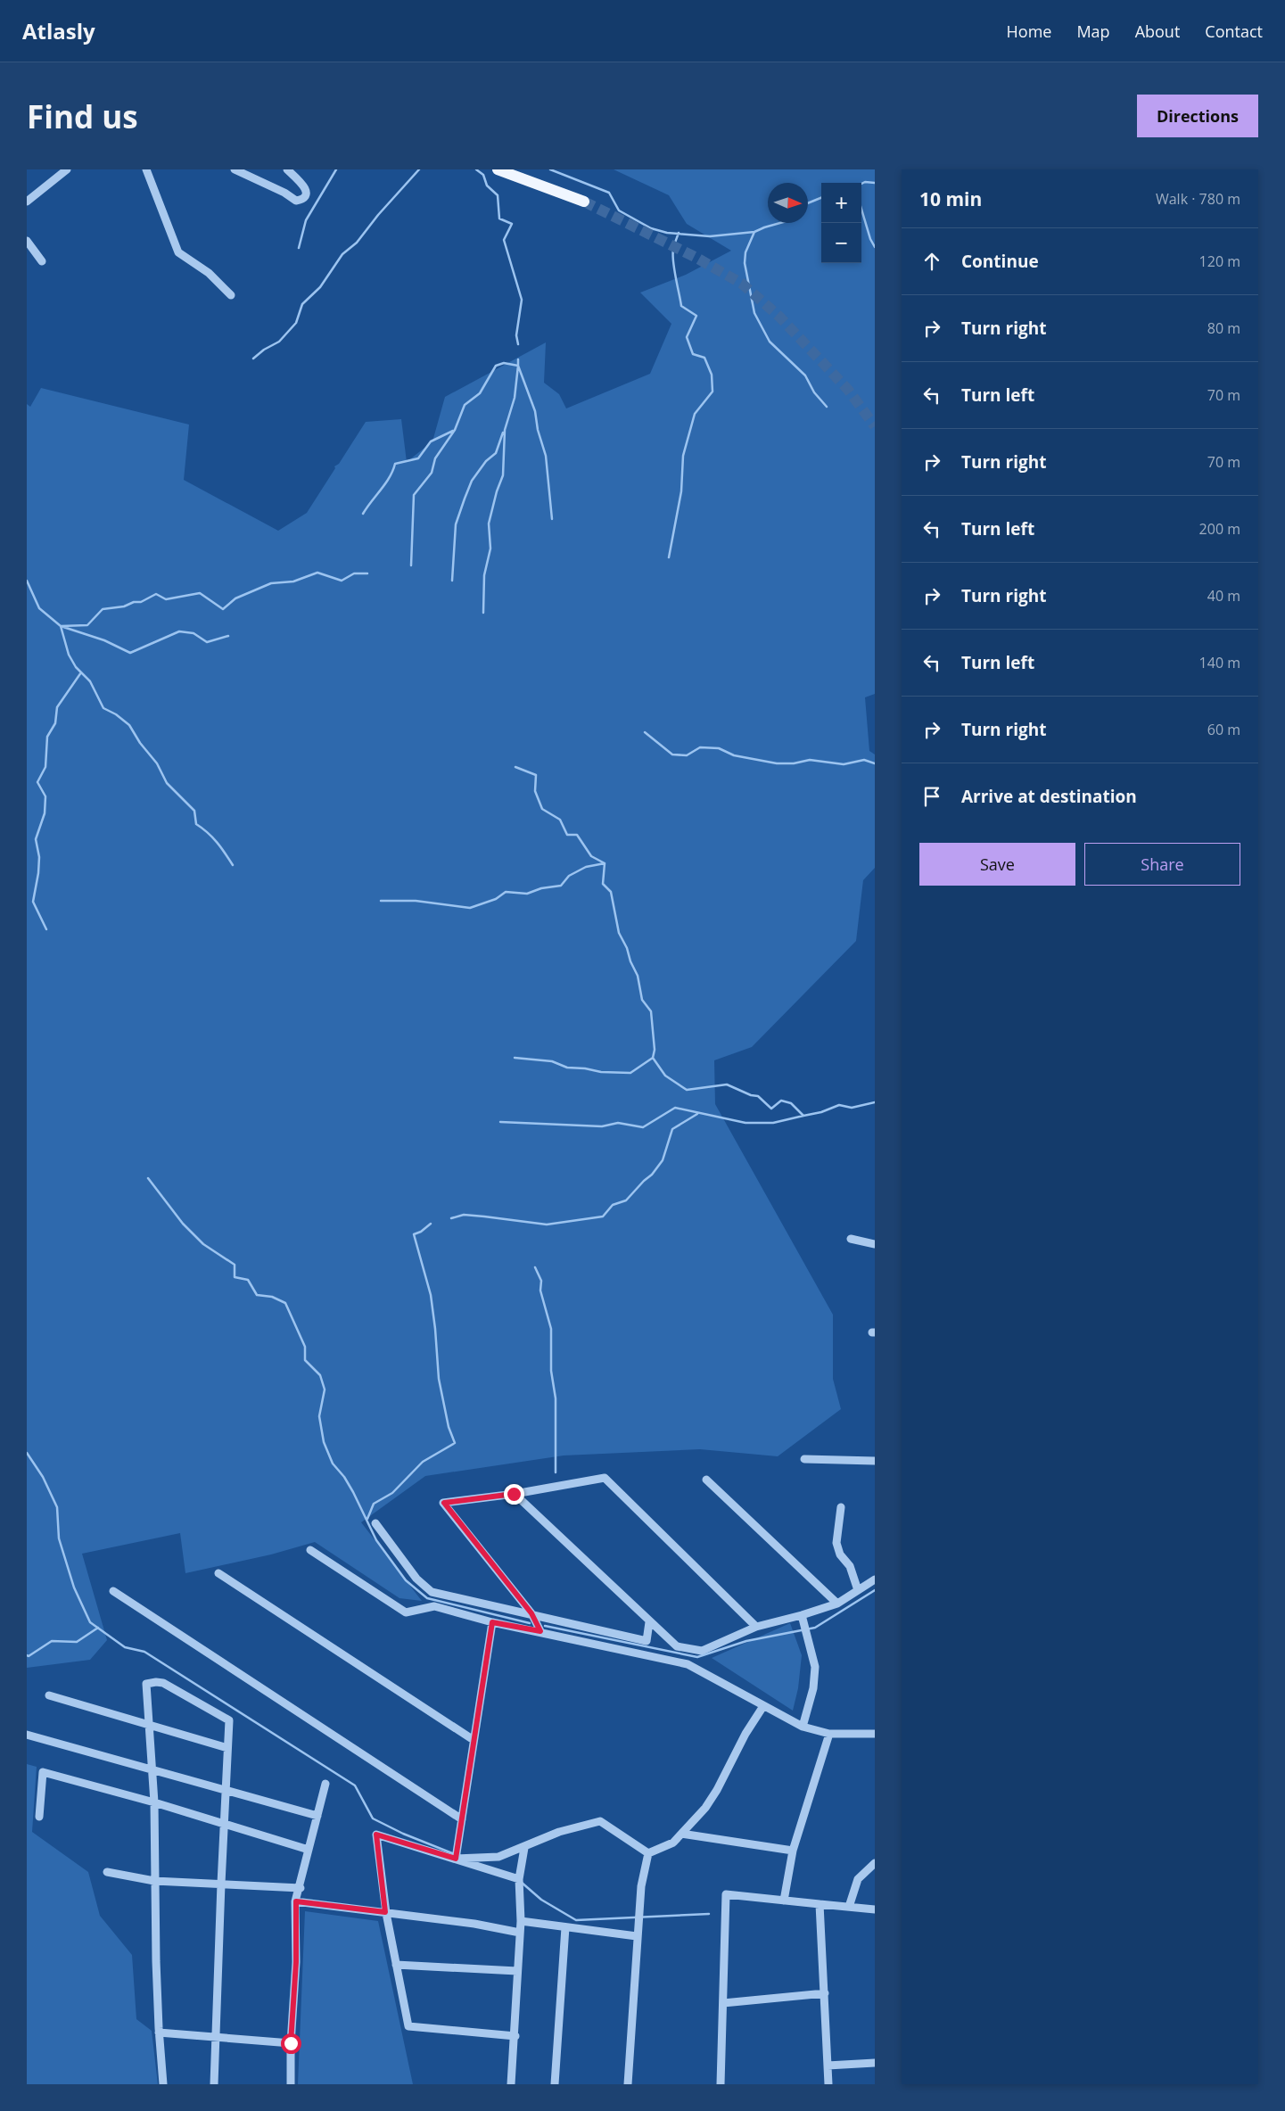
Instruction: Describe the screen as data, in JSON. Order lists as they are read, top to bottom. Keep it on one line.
{"north":"right","page":{"header":"Atlasly","nav":["Home","Map","About","Contact"],"buttons":["Directions",["Save","Share"]],"title":"Find us","heading":["10 min","Walk · 780 m"],"map_buttons":["+","−"],"list":[["Continue","120 m"],["Turn right","80 m"],["Turn left","70 m"],["Turn right","70 m"],["Turn left","200 m"],["Turn right","40 m"],["Turn left","140 m"],["Turn right","60 m"],"Arrive at destination"]}}
